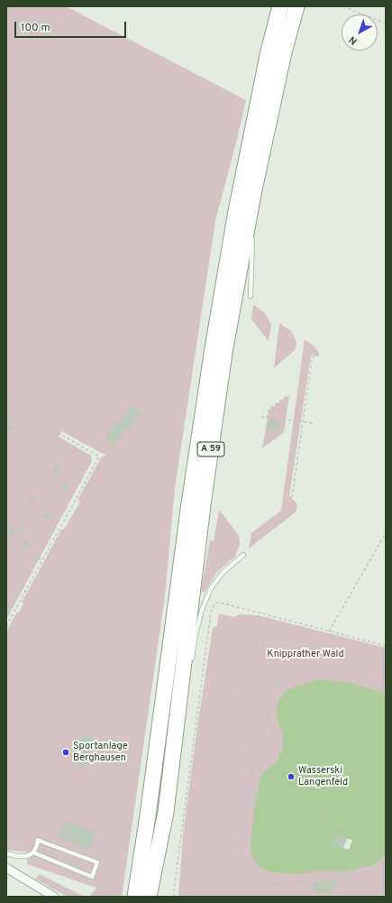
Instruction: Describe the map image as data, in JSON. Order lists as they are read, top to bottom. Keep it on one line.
{"streets":{"highway":["A 59"]},"parks":["Knipprather Wald"],"places":["Sportanlage Berghausen","Wasserski Langenfeld"],"scale_bar":"100 m","north":"bottom left"}
